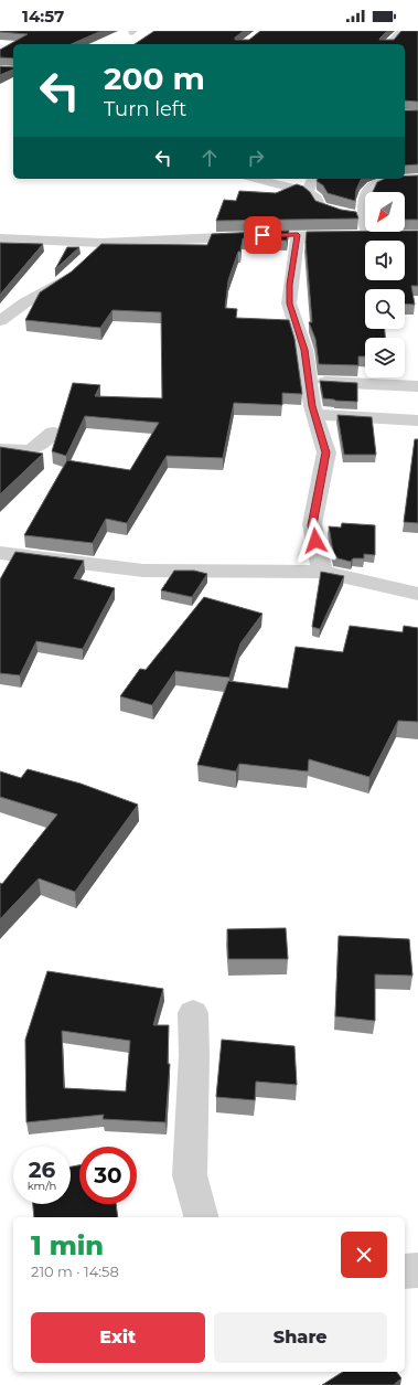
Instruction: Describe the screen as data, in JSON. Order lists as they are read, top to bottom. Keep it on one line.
{"north":"bottom left","page":{"status":"14:57","turn":["200 m","Turn left"],"speed":"26 km/h","limit":"30","heading":["1 min","210 m · 14:58"],"buttons":["Exit","Share"]}}
